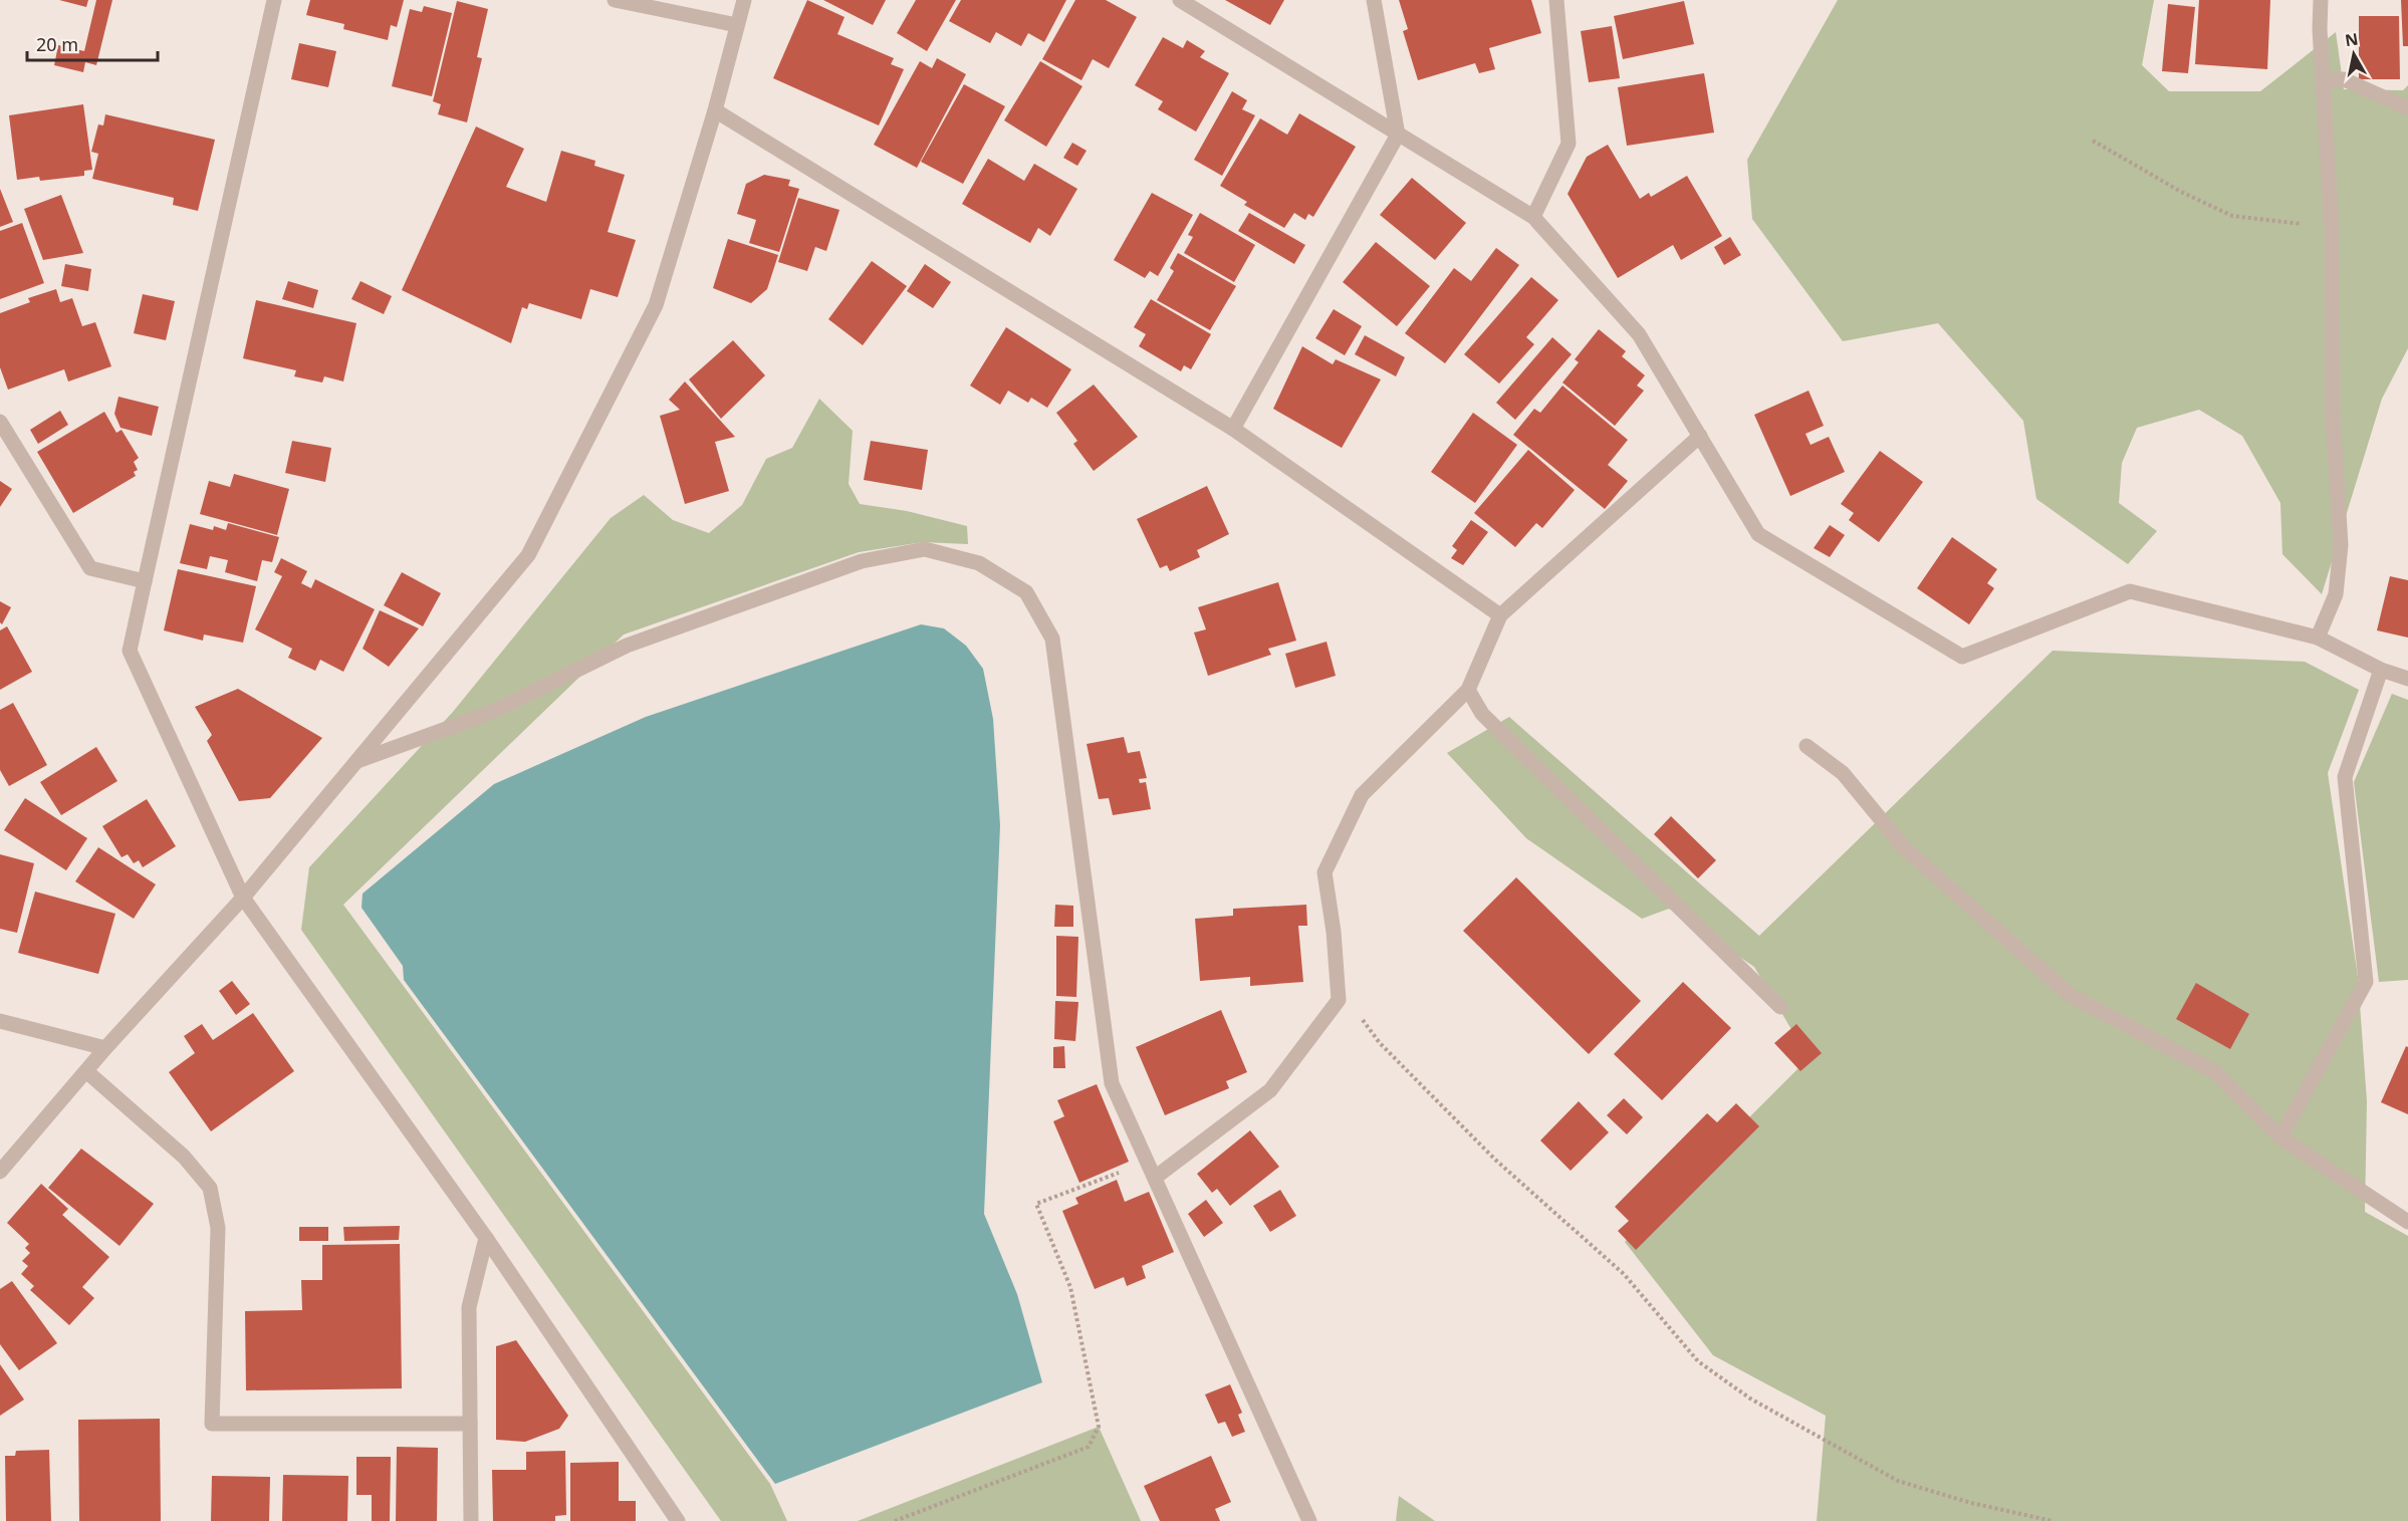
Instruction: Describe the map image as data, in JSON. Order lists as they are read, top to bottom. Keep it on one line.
{"scale_bar":"20 m","north":"top"}
